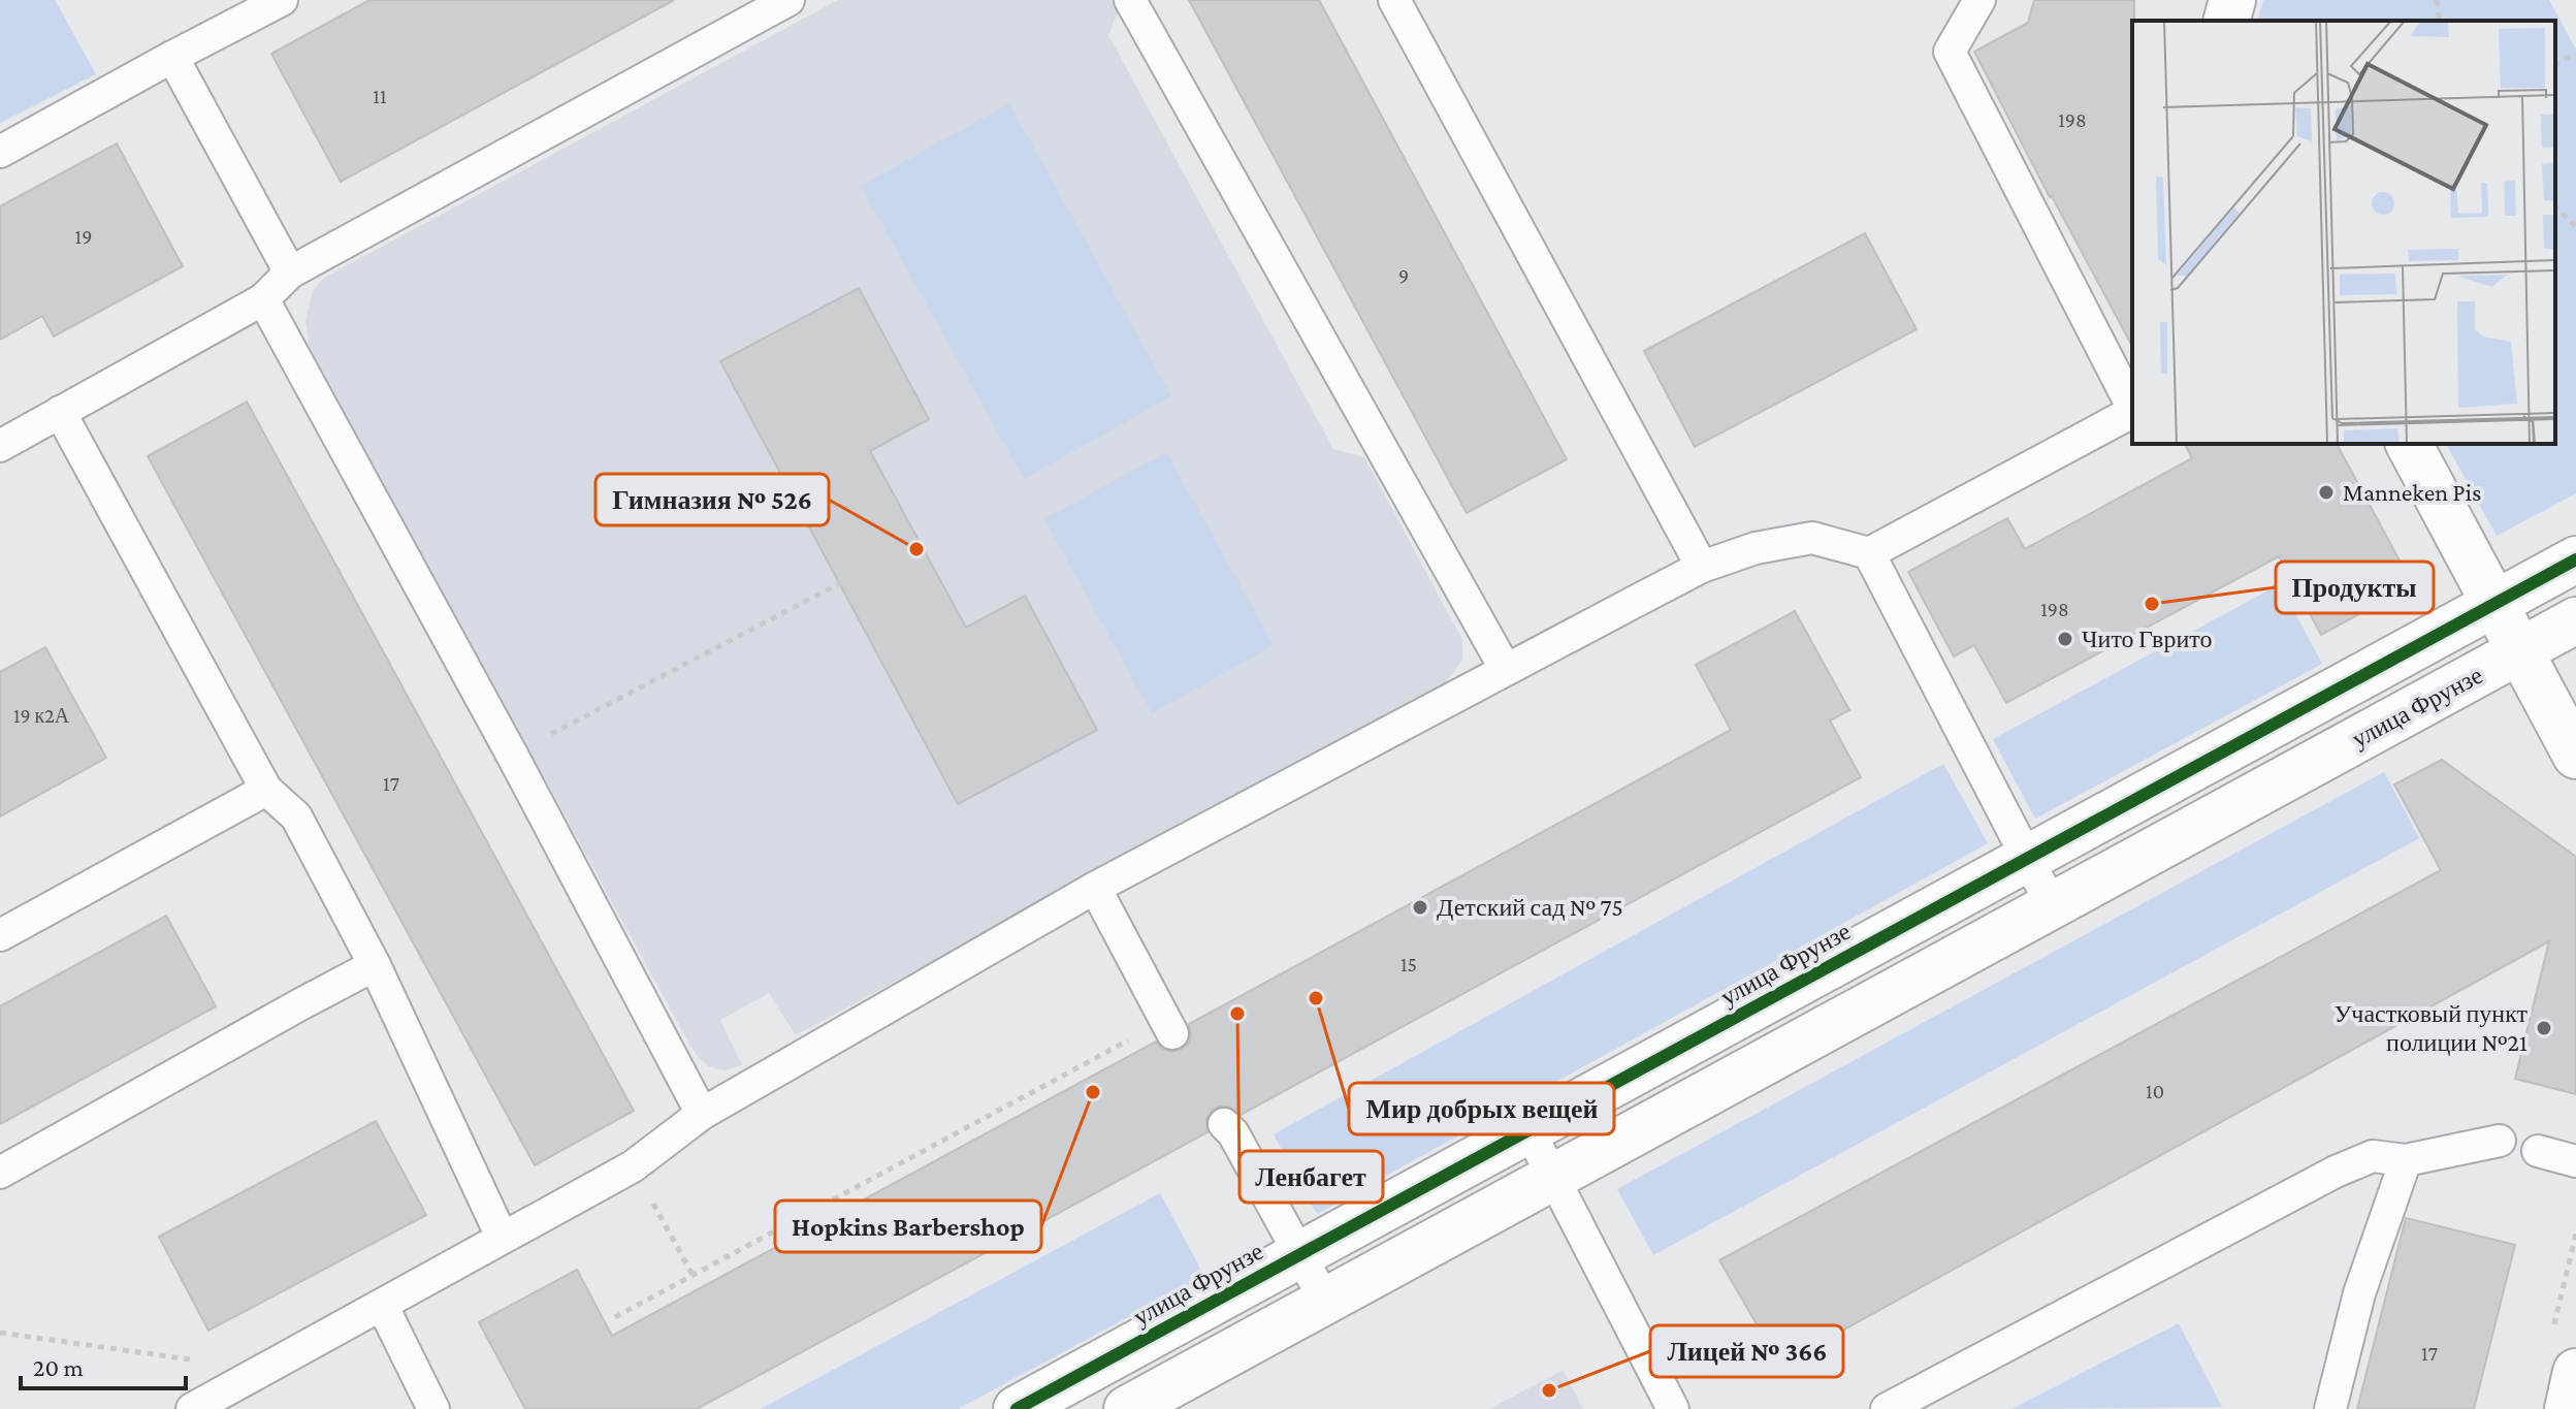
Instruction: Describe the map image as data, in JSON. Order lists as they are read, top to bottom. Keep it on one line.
{"streets":{"street":["улица Фрунзе"]},"places":["Manneken Pis","Гимназия № 526","Продукты","Чито Гврито","Детский сад № 75","Мир добрых вещей","Ленбагет","Участковый пункт полиции №21","Hopkins Barbershop","Лицей № 366"],"house_numbers":["11","198","19","9","198","19 к2А","17","15","10","17"],"scale_bar":"20 m"}
